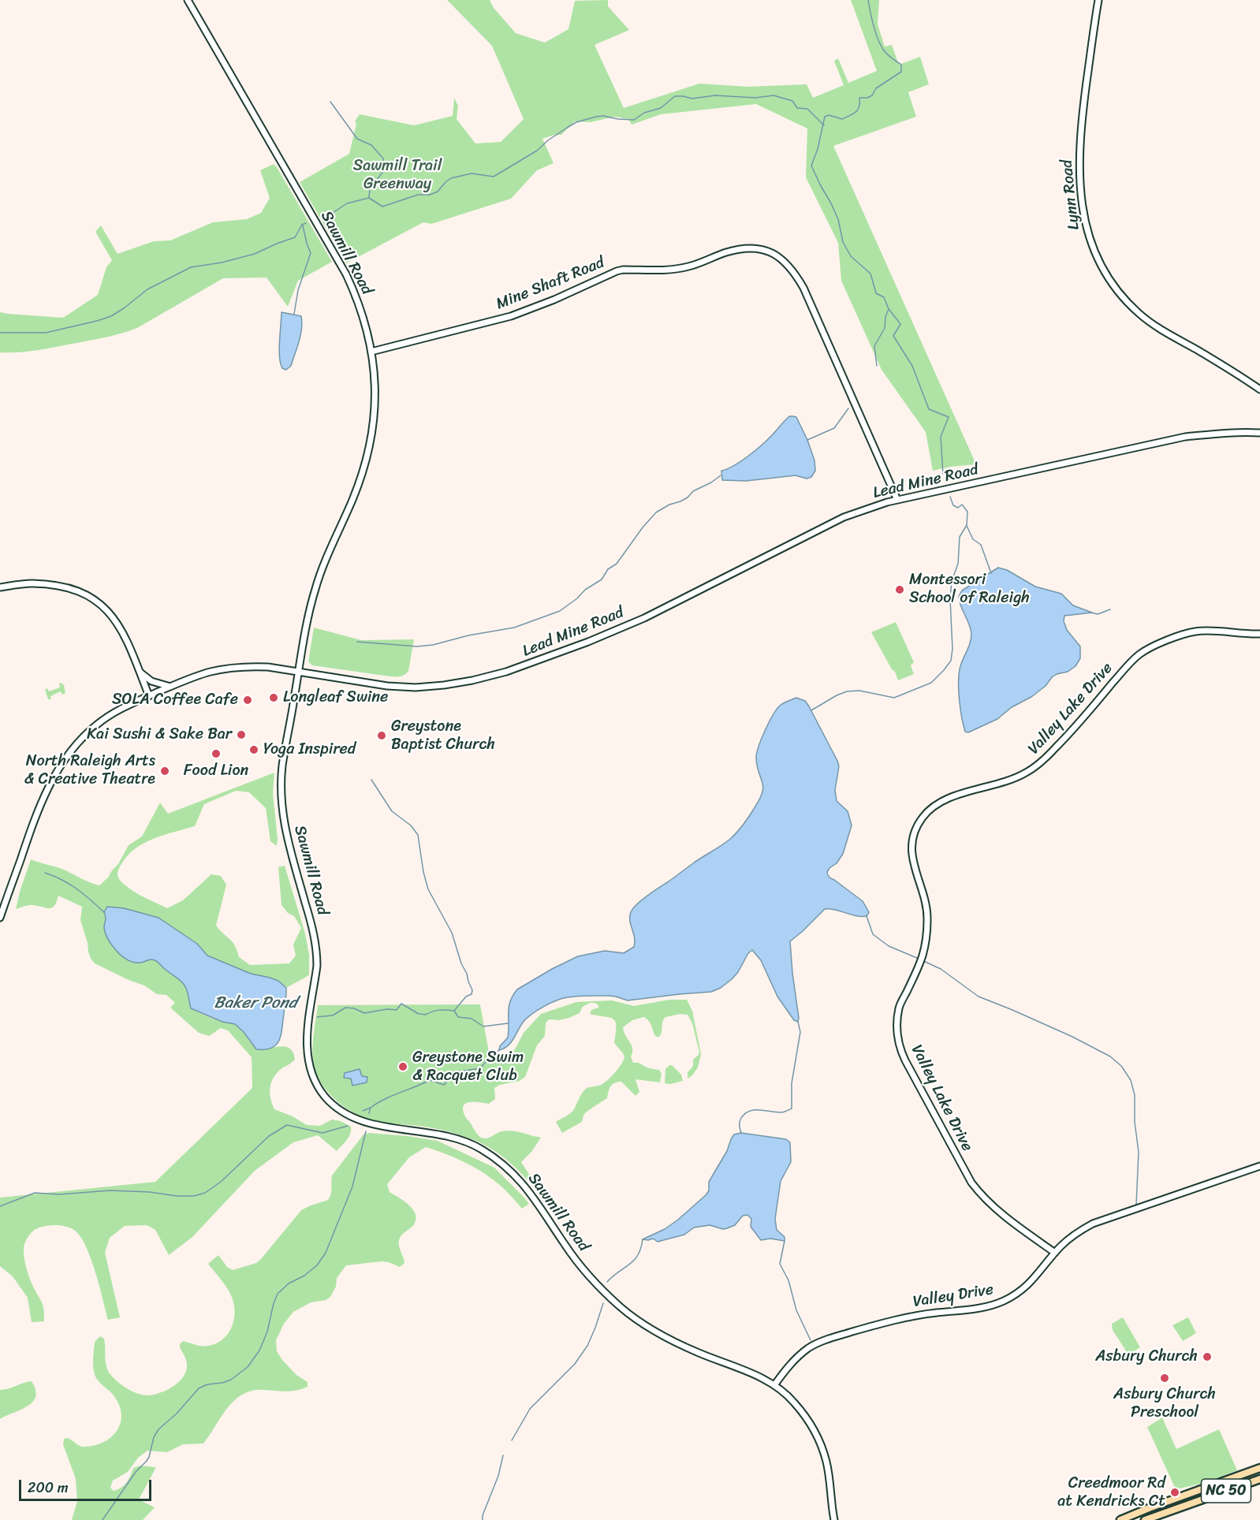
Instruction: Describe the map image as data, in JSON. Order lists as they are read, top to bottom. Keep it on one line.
{"streets":{"main road":["NC 50"],"street":["Lynn Road","Sawmill Road","Mine Shaft Road","Lead Mine Road","Valley Lake Drive","Valley Drive"]},"crossings":[["Sawmill Road","Mine Shaft Road"],["Sawmill Road","Lead Mine Road"],["Sawmill Road","Valley Drive"],["Mine Shaft Road","Lead Mine Road"],["Valley Lake Drive","Valley Drive"]],"water":["Baker Pond"],"parks":["Sawmill Trail Greenway"],"places":["Montessori School of Raleigh","Longleaf Swine","SOLA Coffee Cafe","Kai Sushi & Sake Bar","Greystone Baptist Church","Yoga Inspired","Food Lion","North Raleigh Arts & Creative Theatre","Greystone Swim & Racquet Club","Asbury Church","Asbury Church Preschool","Creedmoor Rd at Kendricks Ct"],"scale_bar":"200 m"}
